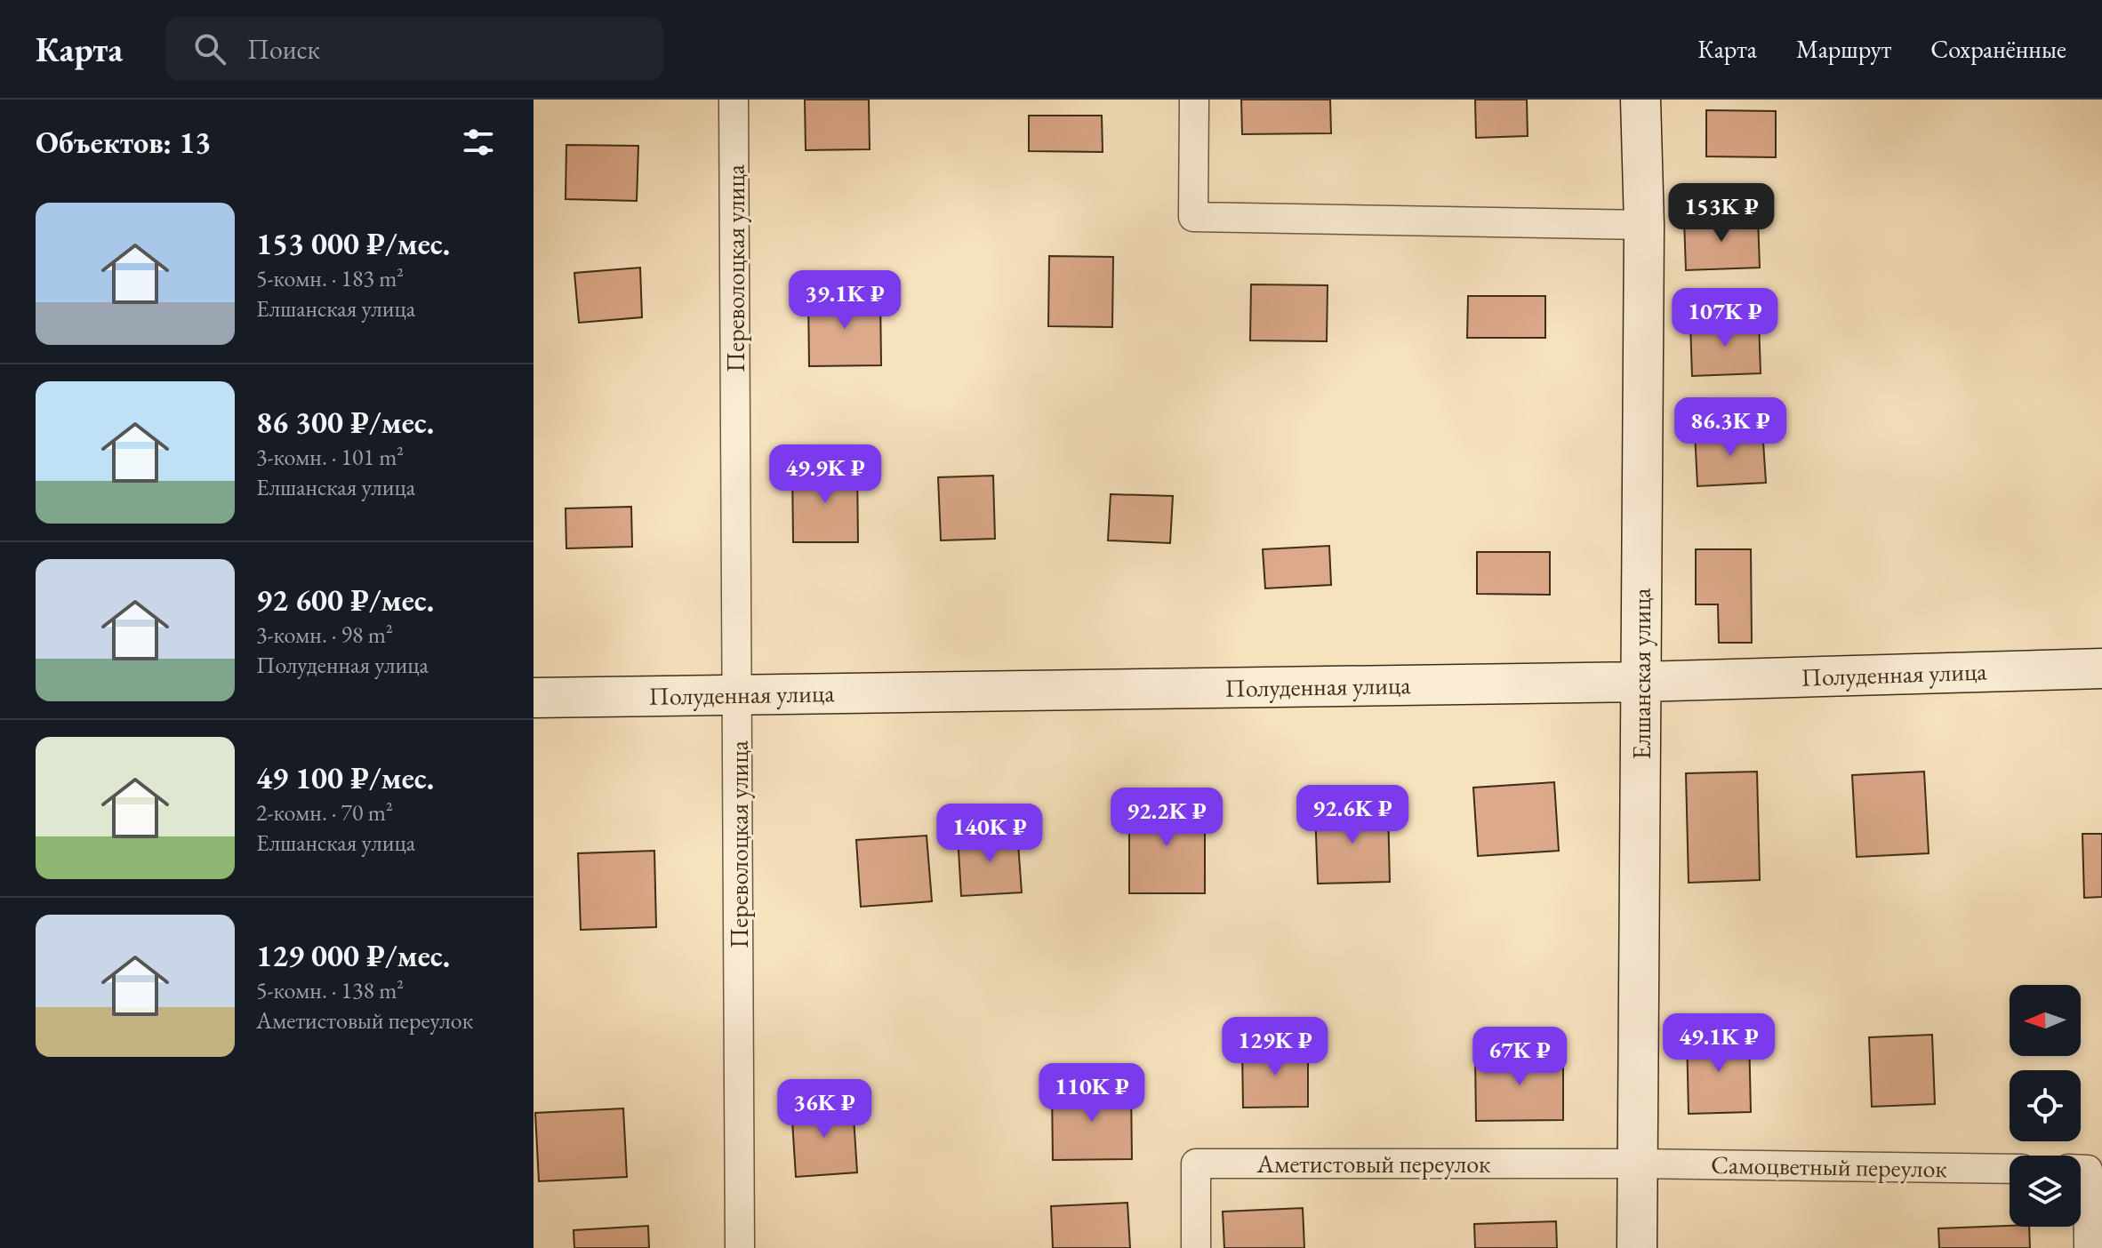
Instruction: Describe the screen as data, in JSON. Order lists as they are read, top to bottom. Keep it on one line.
{"streets":{"street":["Переволоцкая улица","Елшанская улица","Полуденная улица","Аметистовый переулок","Самоцветный переулок"]},"crossings":[["Переволоцкая улица","Полуденная улица"],["Елшанская улица","Полуденная улица"],["Елшанская улица","Аметистовый переулок"],["Елшанская улица","Самоцветный переулок"],["Аметистовый переулок","Самоцветный переулок"]],"north":"left","page":{"header":"Карта","search":"Поиск","nav":["Карта","Маршрут","Сохранённые"],"heading":"Объектов: 13","price":["153K ₽","39.1K ₽","107K ₽","86.3K ₽","49.9K ₽","92.6K ₽","92.2K ₽","140K ₽","49.1K ₽","129K ₽","67K ₽","110K ₽","36K ₽"],"list":[{"name":"153 000 ₽/мес.","note":"5-комн. · 183 m² · Елшанская улица"},{"name":"86 300 ₽/мес.","note":"3-комн. · 101 m² · Елшанская улица"},{"name":"92 600 ₽/мес.","note":"3-комн. · 98 m² · Полуденная улица"},{"name":"49 100 ₽/мес.","note":"2-комн. · 70 m² · Елшанская улица"},{"name":"129 000 ₽/мес.","note":"5-комн. · 138 m² · Аметистовый переулок"}]}}
